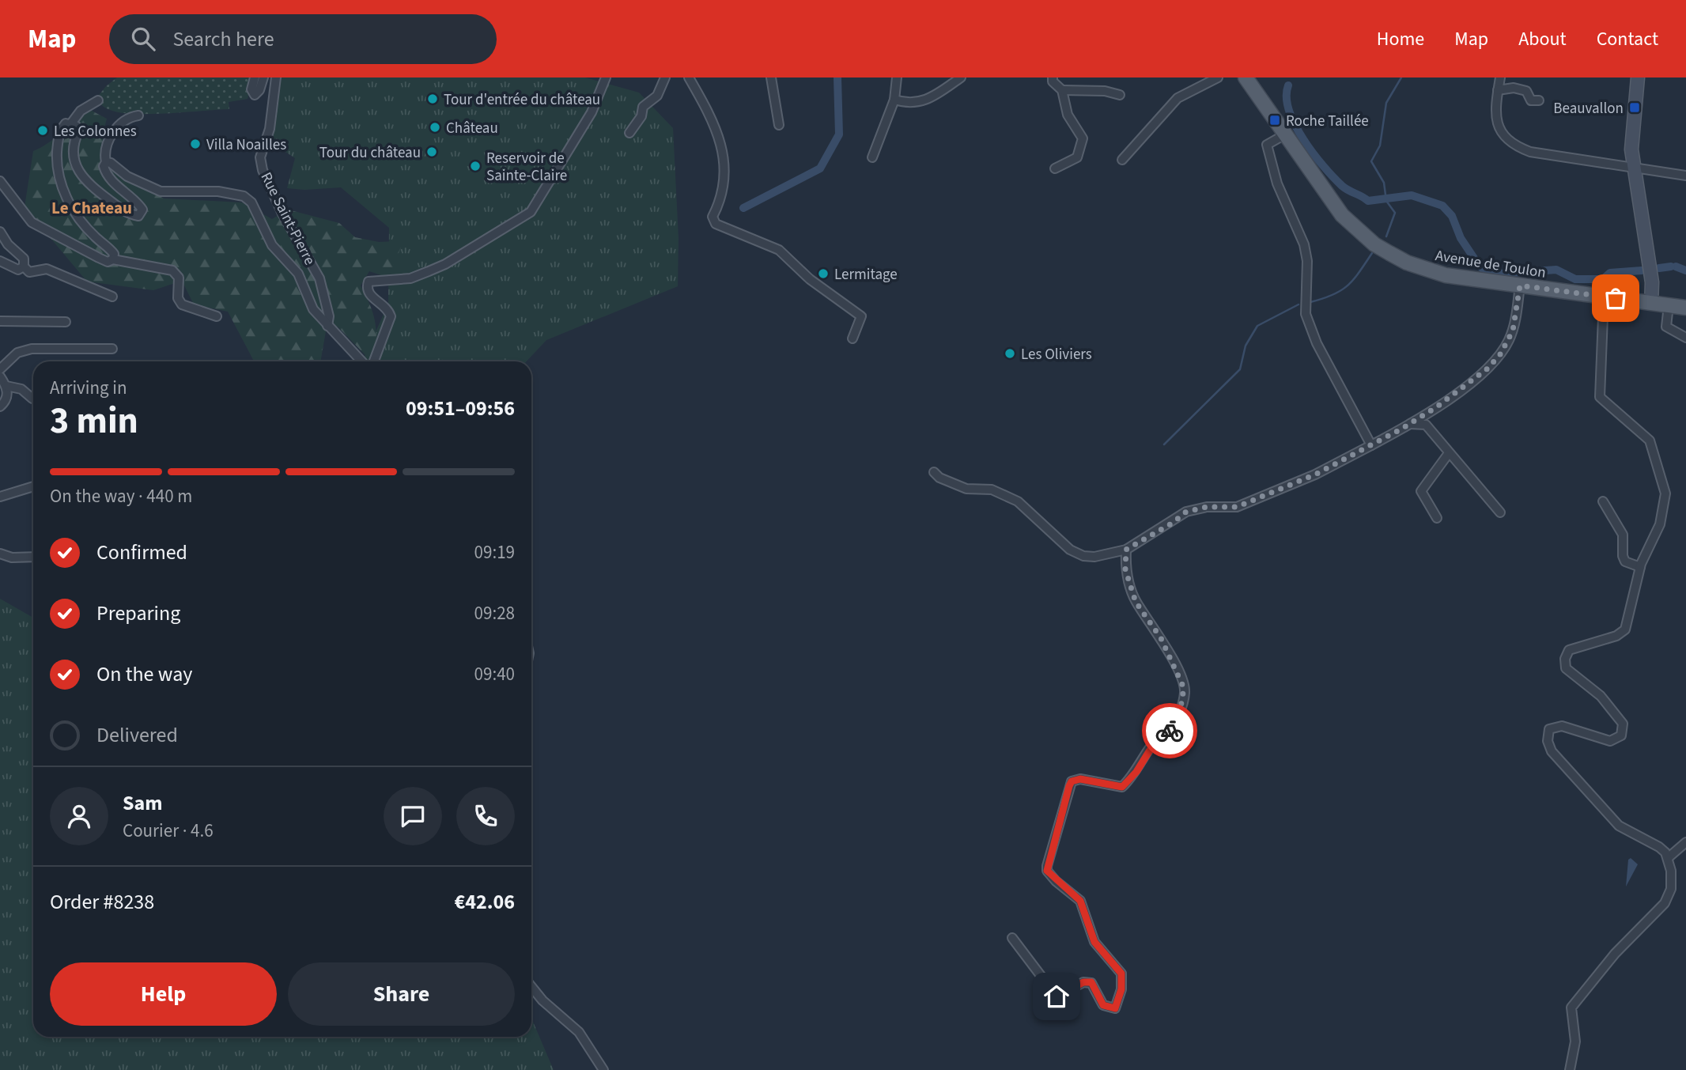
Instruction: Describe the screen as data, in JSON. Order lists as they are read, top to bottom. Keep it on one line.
{"streets":{"main road":["Avenue de Toulon"],"street":["Rue Saint-Pierre"]},"districts":["Le Chateau"],"places":{"other":["Tour d'entrée du château","Château","Les Colonnes","Villa Noailles","Tour du château","Reservoir de Sainte-Claire","Lermitage","Les Oliviers"],"transit":["Beauvallon","Roche Taillée"]},"page":{"header":"Map","search":"Search here","nav":["Home","Map","About","Contact"],"heading":["3 min","Arriving in","09:51–09:56"],"panel":["Sam","Courier · 4.6","Order #8238","€42.06"],"bar":"On the way · 440 m","list":[["Confirmed","09:19"],["Preparing","09:28"],["On the way","09:40"],"Delivered"],"buttons":["Help","Share"]}}
